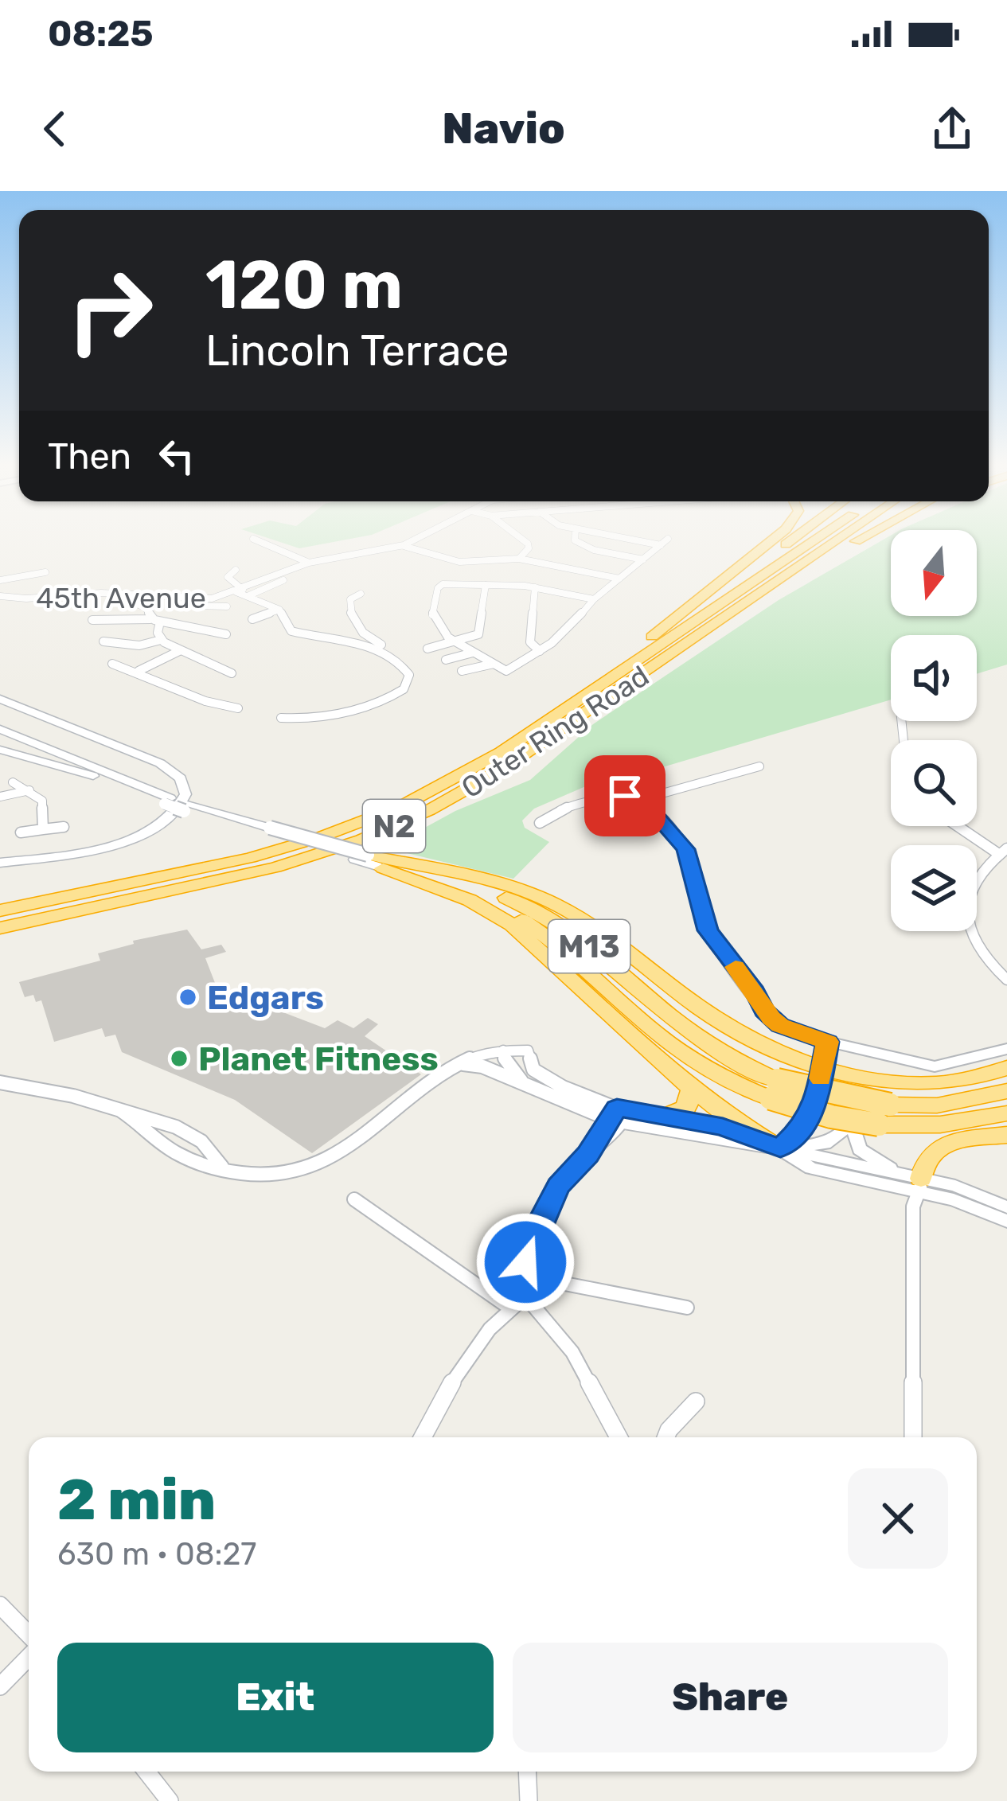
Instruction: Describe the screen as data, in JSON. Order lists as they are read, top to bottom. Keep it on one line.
{"streets":{"highway":["Outer Ring Road","N2","M13"],"street":["45th Avenue"]},"places":["Edgars","Planet Fitness"],"north":"bottom","page":{"status":"08:25","header":"Navio","turn":["120 m","Lincoln Terrace"],"then":"Then","heading":["2 min","630 m · 08:27"],"buttons":["Exit","Share"]}}
